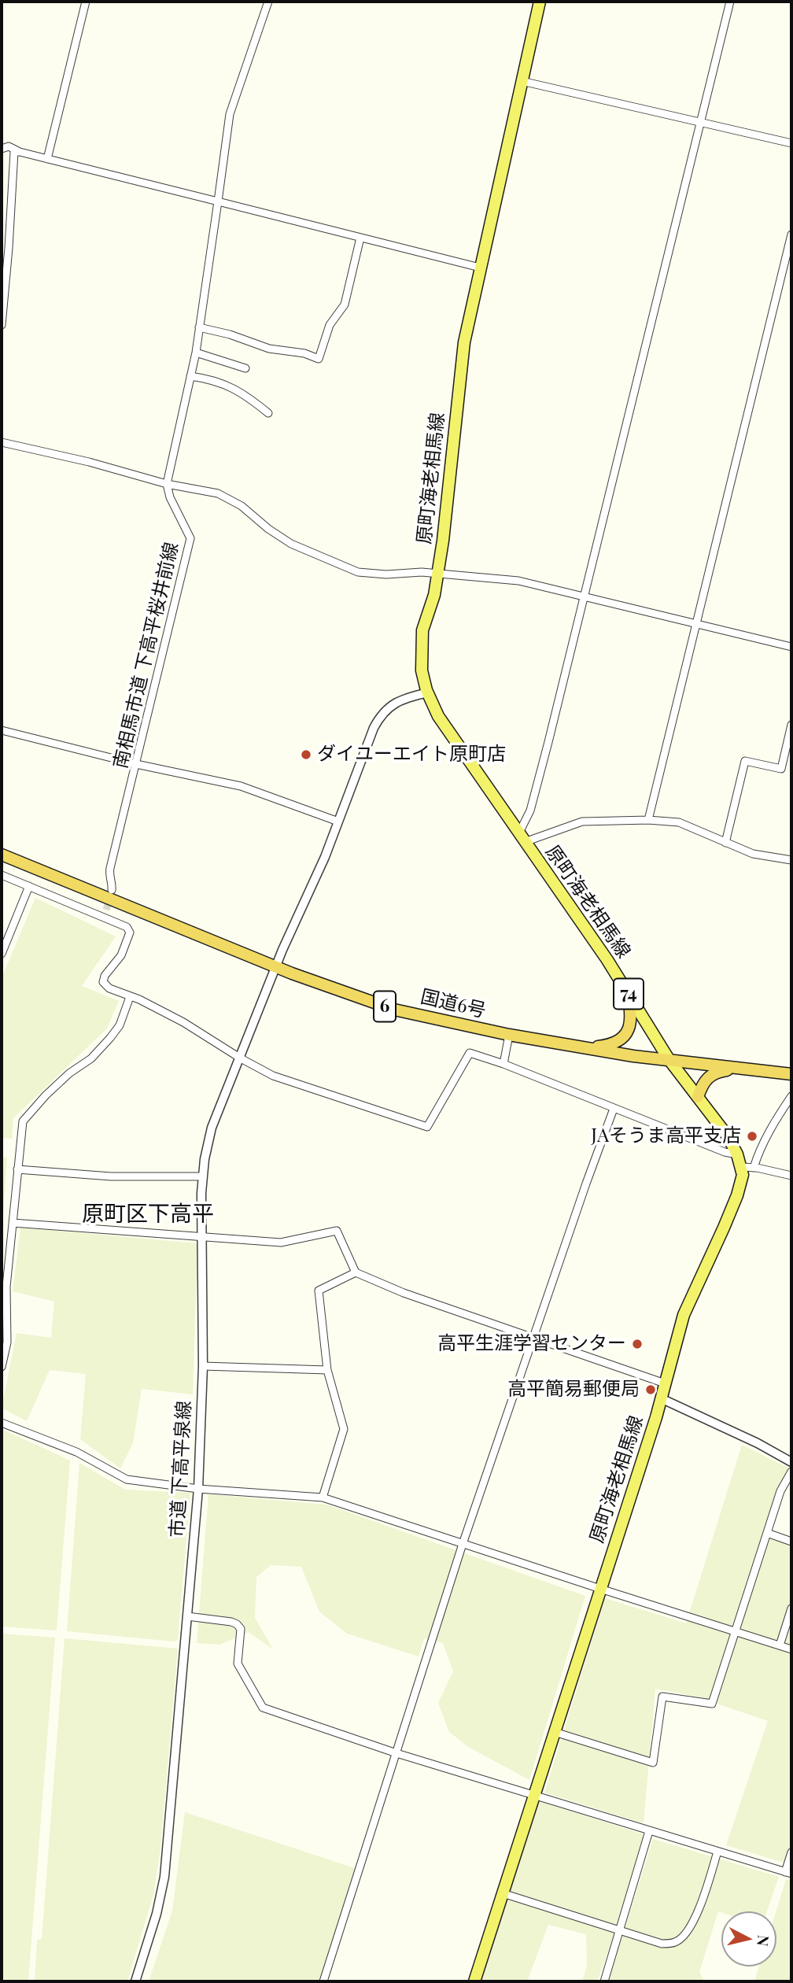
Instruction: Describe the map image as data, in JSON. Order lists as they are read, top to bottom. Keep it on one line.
{"streets":{"highway":["国道6号","6"],"main road":["原町海老相馬線","74"],"street":["南相馬市道 下高平桜井前線","市道 下高平泉線"]},"crossings":[["原町海老相馬線","国道6号"],["原町海老相馬線","市道 下高平泉線"],["国道6号","市道 下高平泉線"]],"districts":["原町区下高平"],"places":["ダイユーエイト原町店","JAそうま高平支店","高平生涯学習センター","高平簡易郵便局"],"north":"right"}
